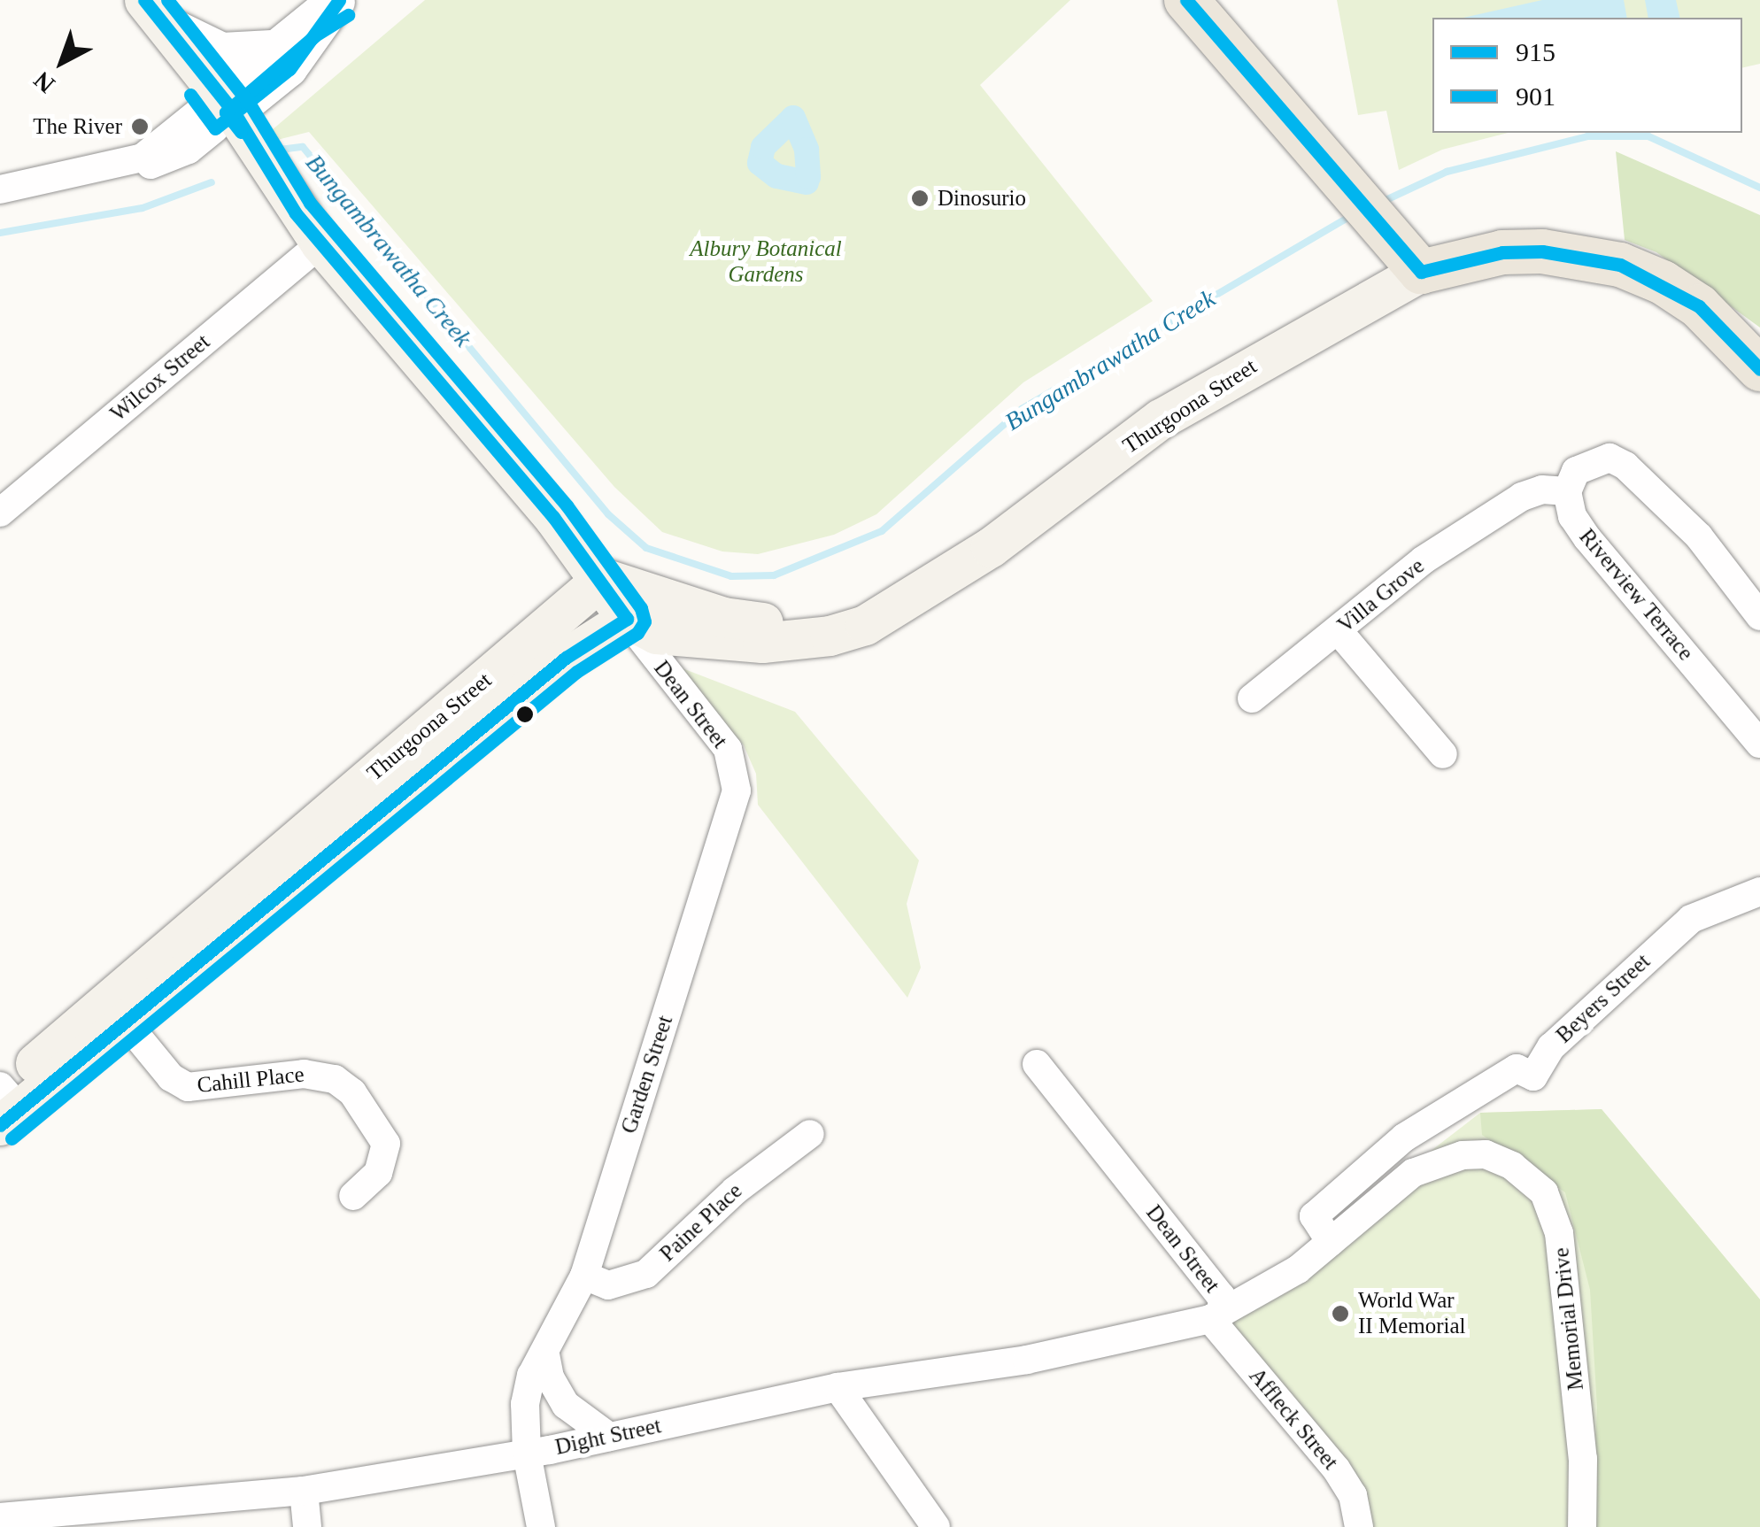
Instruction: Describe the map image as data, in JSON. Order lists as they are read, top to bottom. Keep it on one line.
{"streets":{"main road":["Thurgoona Street","Dean Street"],"street":["Wilcox Street","Riverview Terrace","Villa Grove","Beyers Street","Garden Street","Cahill Place","Paine Place","Memorial Drive","Affleck Street","Dight Street"]},"crossings":[["Wilcox Street","Dean Street"],["Thurgoona Street","Dean Street"],["Thurgoona Street","Cahill Place"],["Riverview Terrace","Villa Grove"],["Dean Street","Garden Street"],["Dean Street","Memorial Drive"],["Dean Street","Affleck Street"],["Dean Street","Dight Street"],["Beyers Street","Memorial Drive"],["Garden Street","Paine Place"],["Garden Street","Dight Street"],["Memorial Drive","Affleck Street"],["Memorial Drive","Dight Street"],["Affleck Street","Dight Street"]],"water":["Bungambrawatha Creek"],"parks":["Albury Botanical Gardens"],"places":["The River","Dinosurio","World War II Memorial"],"lines":["transit line 915","transit line 901"],"legend":["915","901"],"north":"bottom left"}
